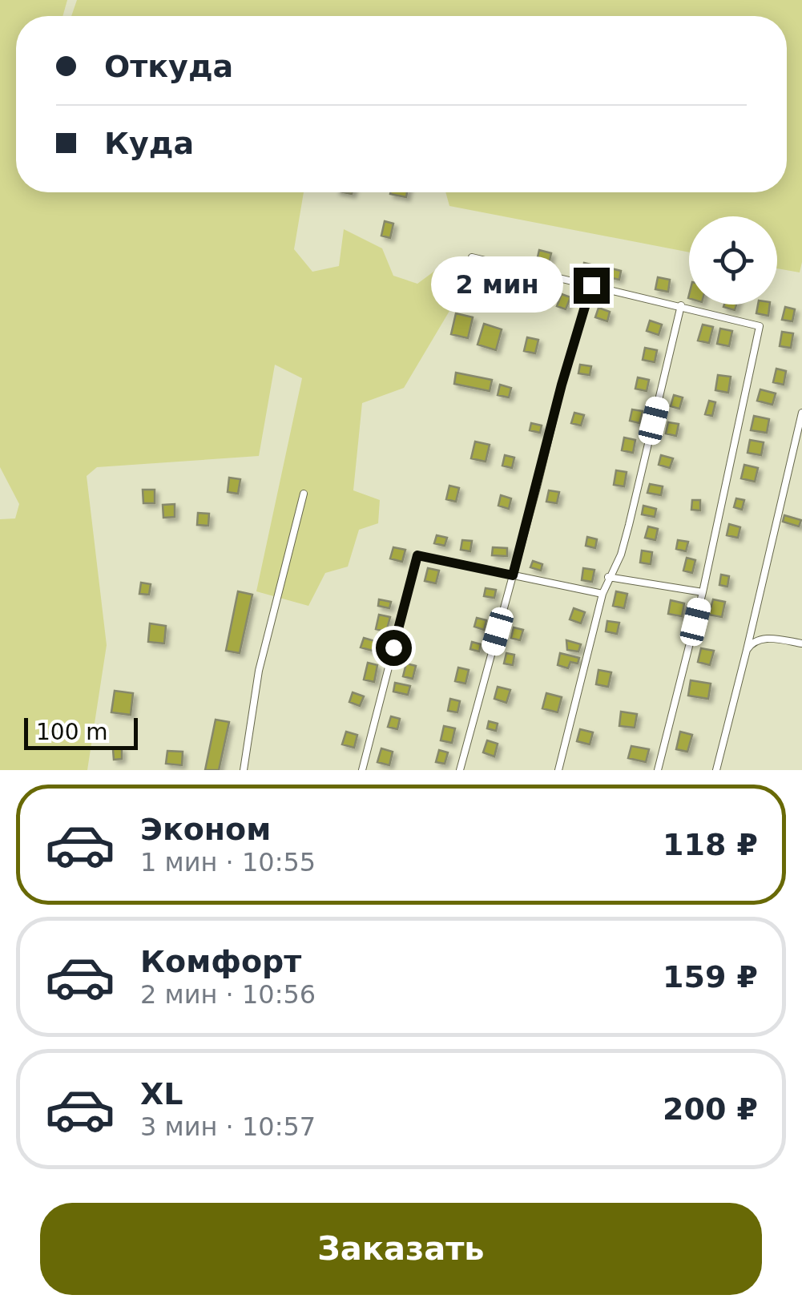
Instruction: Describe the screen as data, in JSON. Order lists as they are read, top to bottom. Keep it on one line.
{"scale_bar":"100 m","page":{"banner":["Откуда","Куда"],"bubble":"2 мин","scale":"100 m","list":[{"name":"Эконом","note":"1 мин · 10:55","value":"118 ₽"},{"name":"Комфорт","note":"2 мин · 10:56","value":"159 ₽"},{"name":"XL","note":"3 мин · 10:57","value":"200 ₽"}],"buttons":"Заказать"}}
